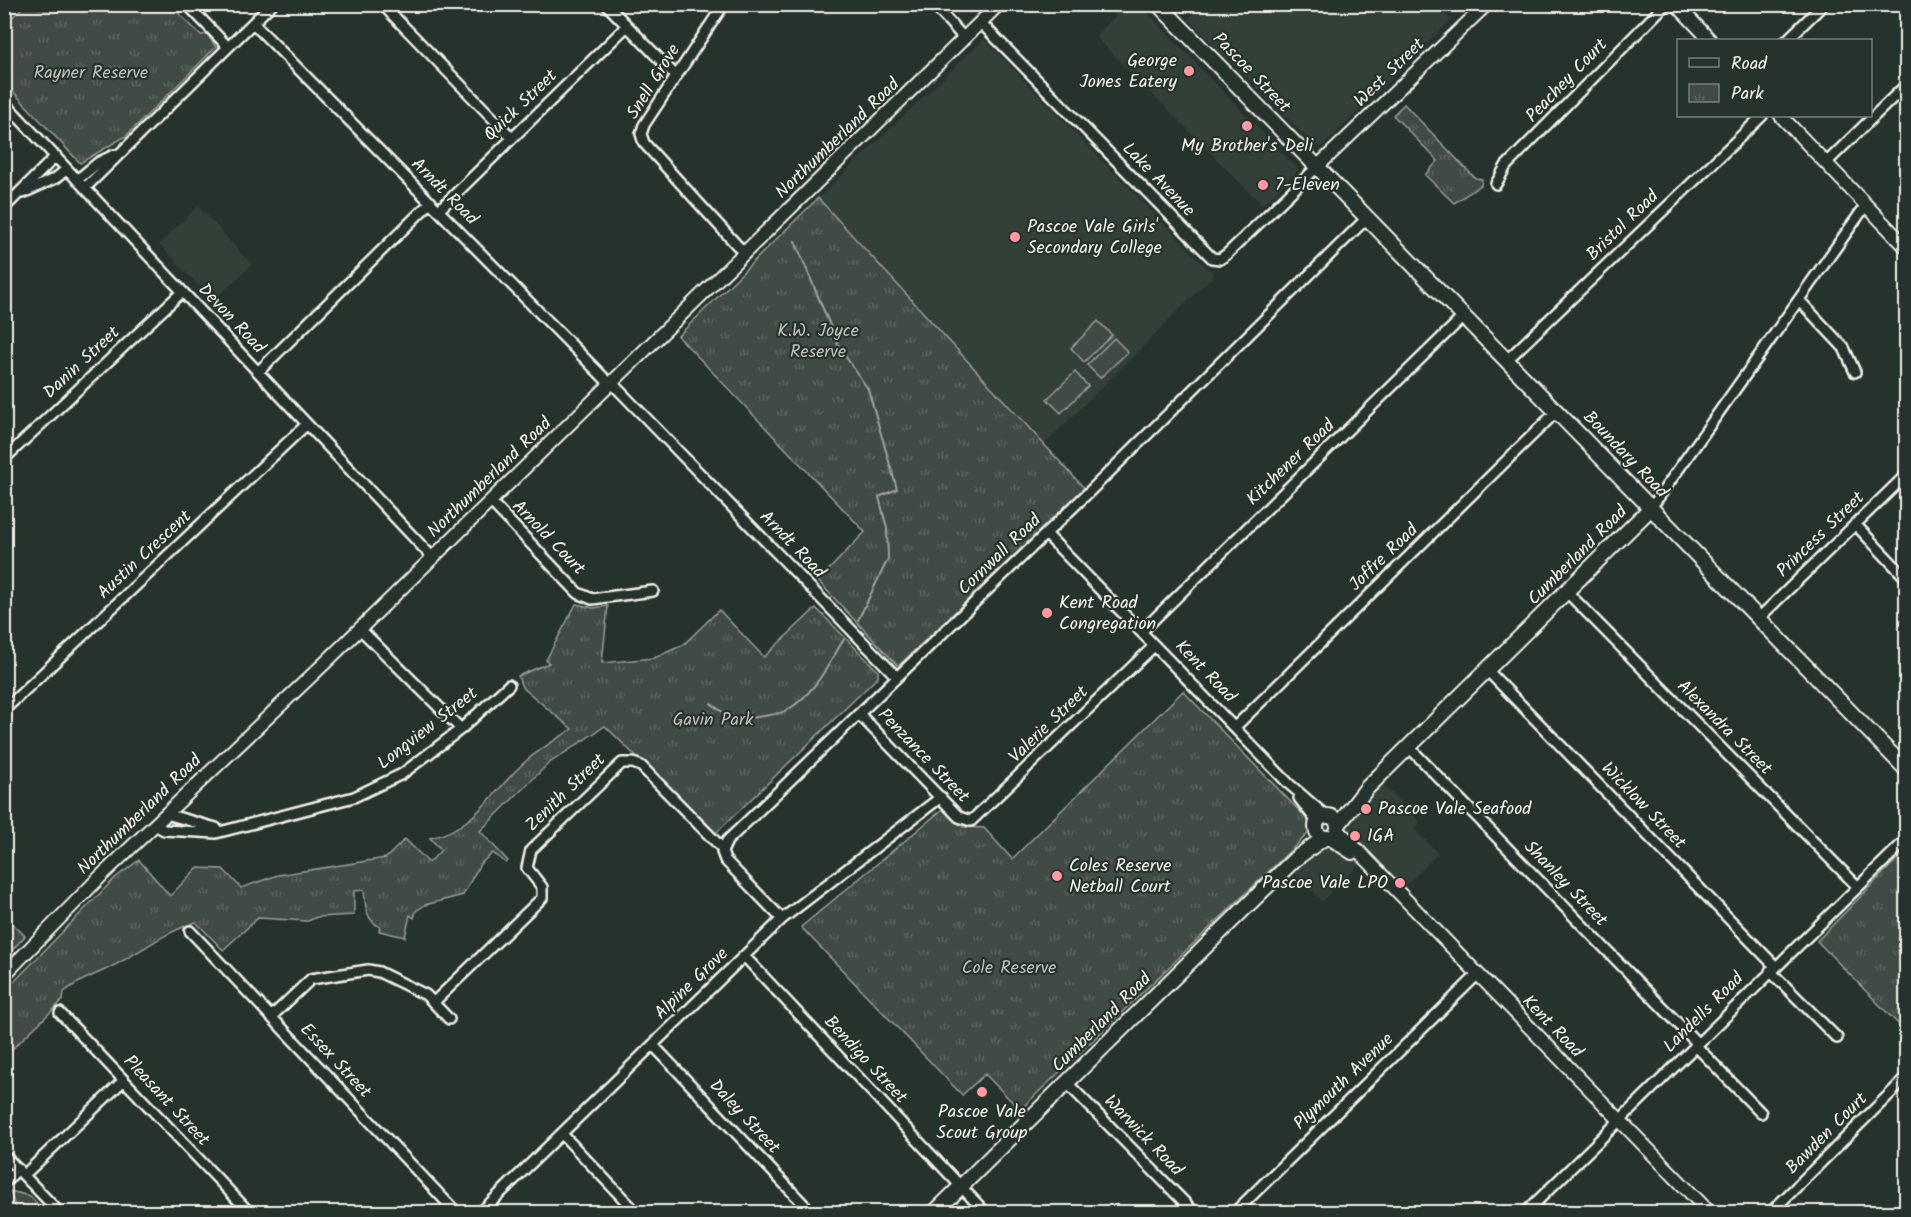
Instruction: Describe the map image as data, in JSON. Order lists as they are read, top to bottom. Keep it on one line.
{"streets":{"main road":["Pascoe Street","Boundary Road","Cumberland Road"],"street":["West Street","Peachey Court","Snell Grove","Quick Street","Northumberland Road","Lake Avenue","Arndt Road","Bristol Road","Devon Road","Danin Street","Kitchener Road","Princess Street","Arnold Court","Austin Crescent","Cornwall Road","Joffre Road","Kent Road","Valerie Street","Alexandra Street","Longview Street","Penzance Street","Zenith Street","Wicklow Street","Shanley Street","Alpine Grove","Landells Road","Bendigo Street","Essex Street","Plymouth Avenue","Pleasant Street","Daley Street","Bawden Court","Warwick Road"]},"crossings":[["Pascoe Street","West Street"],["Pascoe Street","Lake Avenue"],["Pascoe Street","Boundary Road"],["West Street","Lake Avenue"],["West Street","Boundary Road"],["Snell Grove","Northumberland Road"],["Quick Street","Arndt Road"],["Northumberland Road","Lake Avenue"],["Northumberland Road","Arndt Road"],["Northumberland Road","Devon Road"],["Northumberland Road","Arnold Court"],["Northumberland Road","Longview Street"],["Lake Avenue","Boundary Road"],["Arndt Road","Cornwall Road"],["Bristol Road","Boundary Road"],["Devon Road","Danin Street"],["Devon Road","Austin Crescent"],["Boundary Road","Kitchener Road"],["Boundary Road","Princess Street"],["Boundary Road","Cornwall Road"],["Boundary Road","Cumberland Road"],["Boundary Road","Joffre Road"],["Kitchener Road","Kent Road"],["Cornwall Road","Kent Road"],["Cornwall Road","Penzance Street"],["Cornwall Road","Zenith Street"],["Cumberland Road","Kent Road"],["Cumberland Road","Alexandra Street"],["Cumberland Road","Wicklow Street"],["Cumberland Road","Shanley Street"],["Cumberland Road","Bendigo Street"],["Cumberland Road","Warwick Road"],["Joffre Road","Kent Road"],["Kent Road","Valerie Street"],["Kent Road","Landells Road"],["Kent Road","Plymouth Avenue"],["Valerie Street","Penzance Street"],["Alexandra Street","Landells Road"],["Penzance Street","Alpine Grove"],["Wicklow Street","Landells Road"],["Shanley Street","Landells Road"],["Alpine Grove","Bendigo Street"],["Alpine Grove","Daley Street"]],"parks":["Rayner Reserve","K.W. Joyce Reserve","Gavin Park","Cole Reserve"],"places":["George Jones Eatery","My Brother's Deli","7-Eleven","Pascoe Vale Girls' Secondary College","Kent Road Congregation","Pascoe Vale Seafood","IGA","Coles Reserve Netball Court","Pascoe Vale LPO","Pascoe Vale Scout Group"],"legend":["Road","Park"]}
